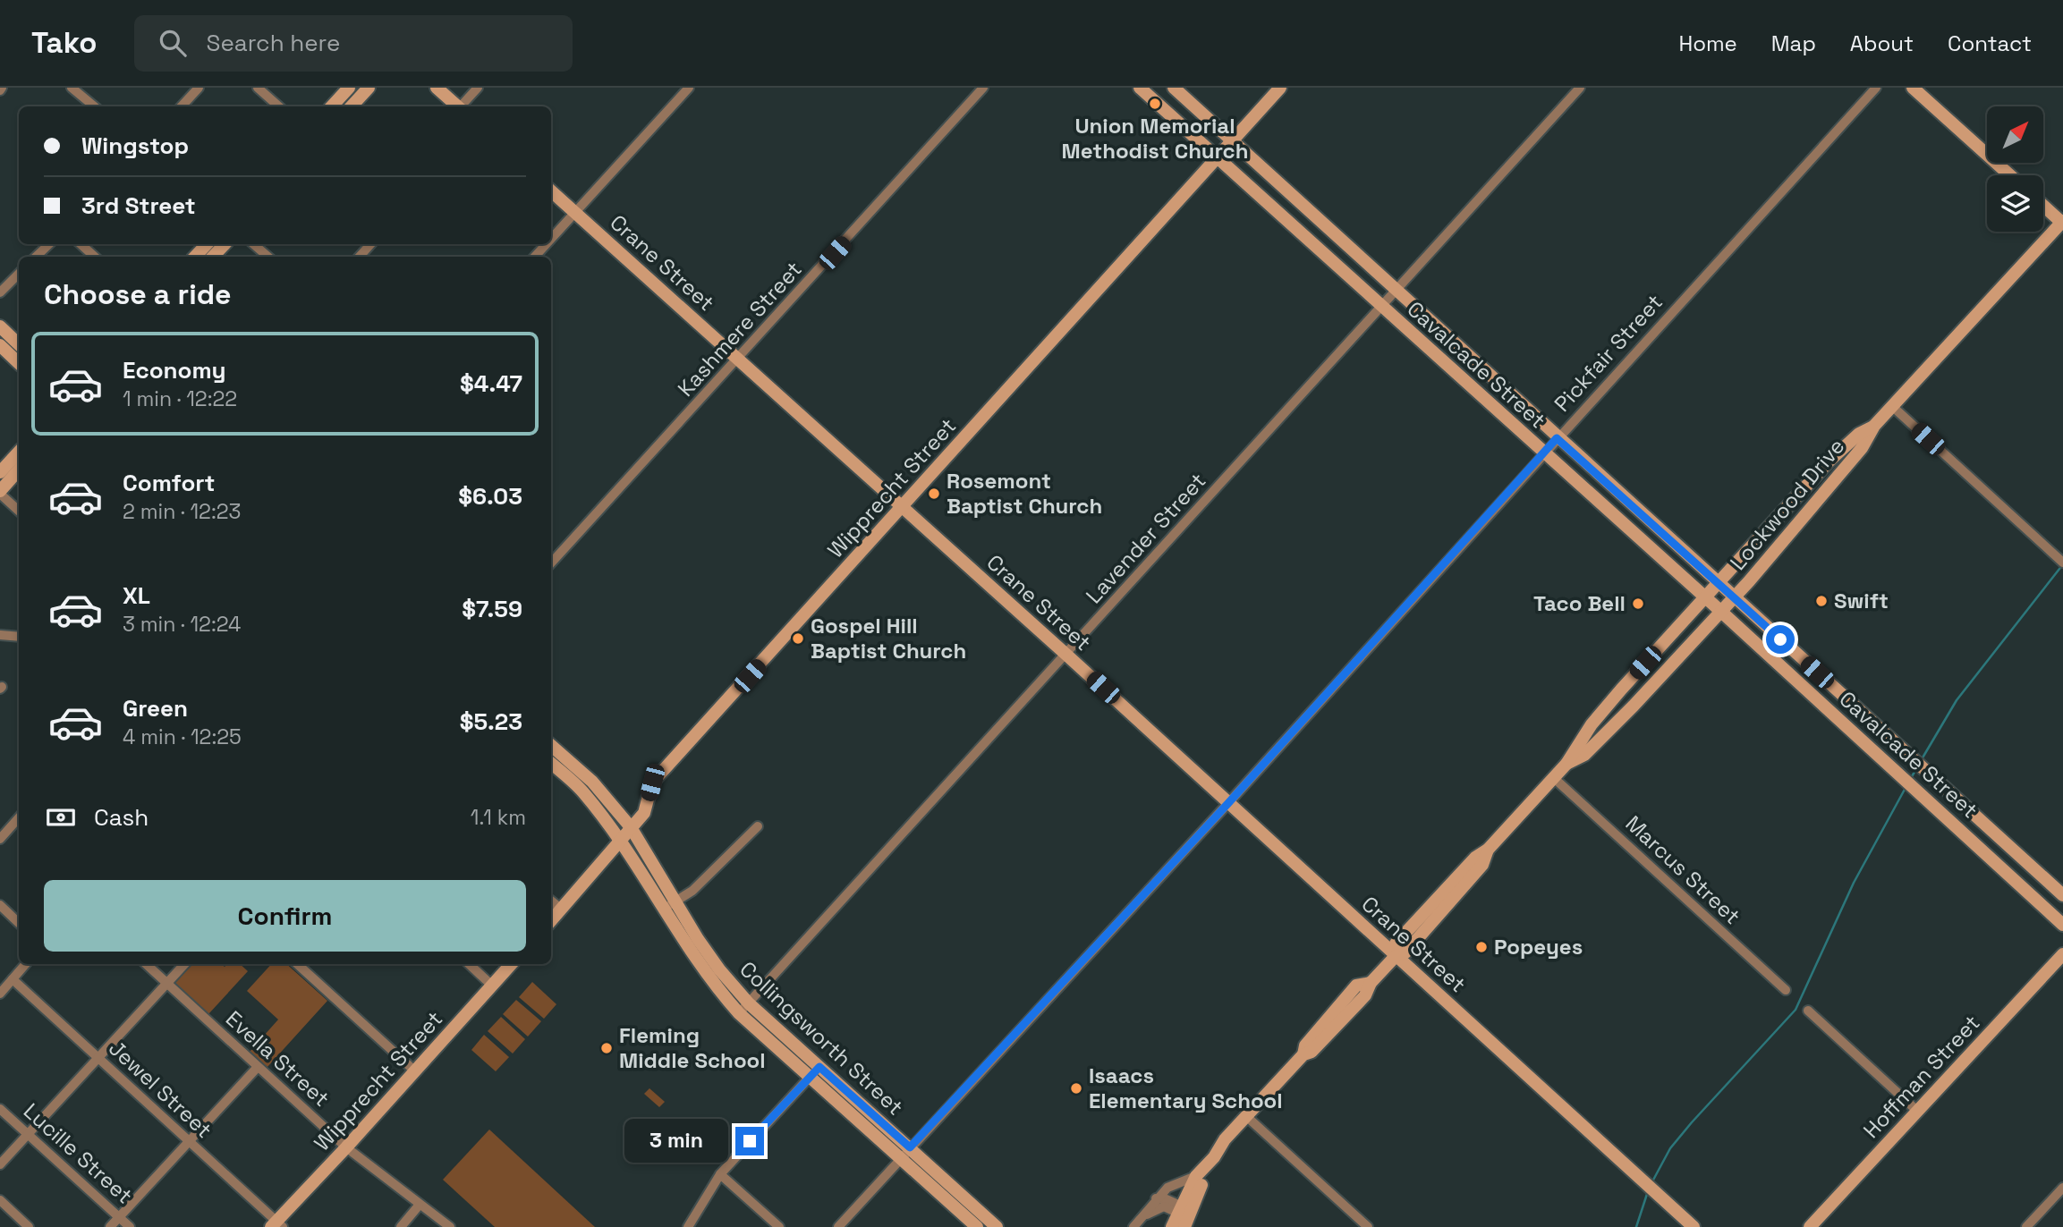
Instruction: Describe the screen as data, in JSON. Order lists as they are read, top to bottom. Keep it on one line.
{"streets":{"main road":["Crane Street","Cavalcade Street","Wipprecht Street","Lockwood Drive","Collingsworth Street","Hoffman Street"],"street":["Kashmere Street","Pickfair Street","Lavender Street","Marcus Street","Evella Street","Jewel Street","Lucille Street"]},"crossings":[["Crane Street","Kashmere Street"],["Crane Street","Pickfair Street"],["Crane Street","Wipprecht Street"],["Crane Street","Lockwood Drive"],["Crane Street","Lavender Street"],["Pickfair Street","Cavalcade Street"],["Pickfair Street","Collingsworth Street"],["Cavalcade Street","Wipprecht Street"],["Cavalcade Street","Lockwood Drive"],["Cavalcade Street","Lavender Street"],["Wipprecht Street","Collingsworth Street"],["Wipprecht Street","Evella Street"],["Wipprecht Street","Jewel Street"],["Lockwood Drive","Marcus Street"],["Lavender Street","Collingsworth Street"]],"places":["Union Memorial Methodist Church","Rosemont Baptist Church","Swift","Taco Bell","Gospel Hill Baptist Church","Popeyes","Fleming Middle School","Isaacs Elementary School"],"north":"top right","page":{"header":"Tako","search":"Search here","nav":["Home","Map","About","Contact"],"banner":["Wingstop","3rd Street"],"heading":"Choose a ride","list":[{"name":"Economy","note":"1 min · 12:22","value":"$4.47"},{"name":"Comfort","note":"2 min · 12:23","value":"$6.03"},{"name":"XL","note":"3 min · 12:24","value":"$7.59"},{"name":"Green","note":"4 min · 12:25","value":"$5.23"}],"pay":["Cash","1.1 km"],"buttons":"Confirm","bubble":"3 min"}}
